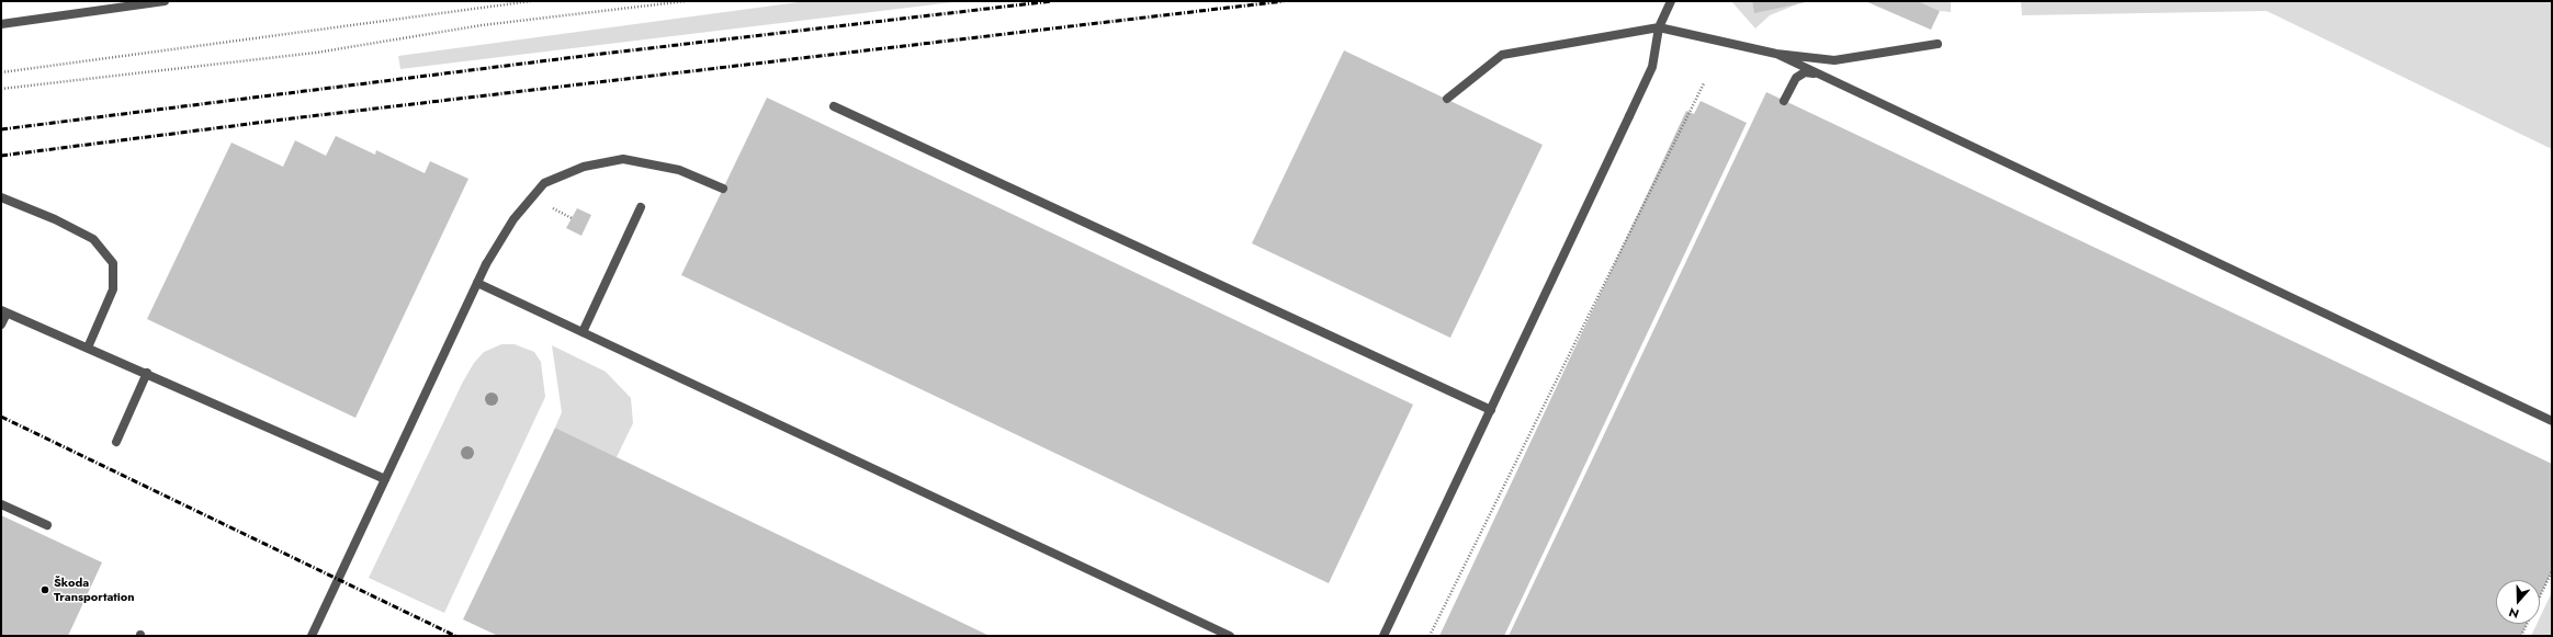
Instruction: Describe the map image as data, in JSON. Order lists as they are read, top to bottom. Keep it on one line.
{"places":["Škoda Transportation"],"north":"bottom"}
